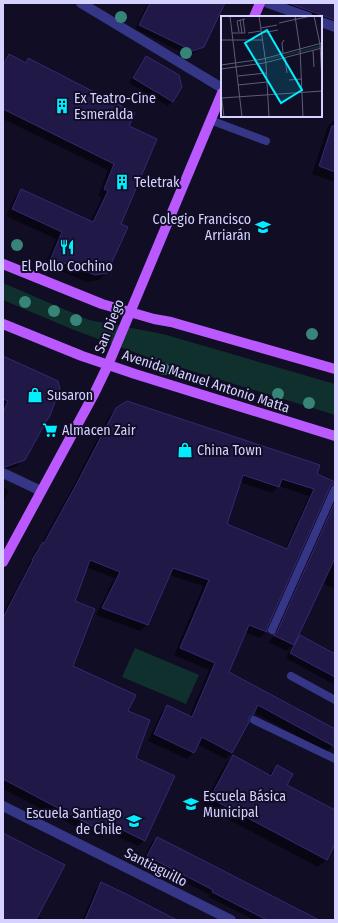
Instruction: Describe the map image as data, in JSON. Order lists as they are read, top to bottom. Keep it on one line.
{"streets":{"main road":["San Diego","Avenida Manuel Antonio Matta"],"street":["Santiaguillo"]},"crossings":[["San Diego","Avenida Manuel Antonio Matta"]],"places":{"building":["Ex Teatro-Cine Esmeralda","Teletrak"],"school or university":["Colegio Francisco Arriarán","Escuela Básica Municipal","Escuela Santiago de Chile"],"restaurant":["El Pollo Cochino"],"shop":["Susaron","China Town"],"supermarket":["Almacen Zair"]}}
